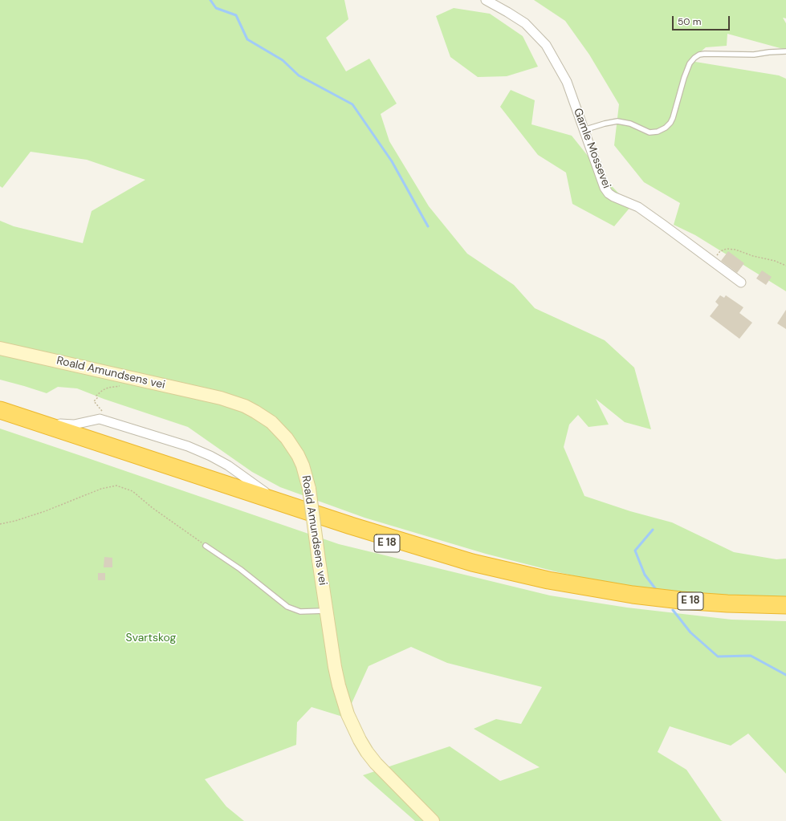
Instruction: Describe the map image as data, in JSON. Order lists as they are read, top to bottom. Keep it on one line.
{"streets":{"highway":["E 18"],"main road":["Roald Amundsens vei"],"street":["Gamle Mossevei"]},"parks":["Svartskog"],"scale_bar":"50 m"}
